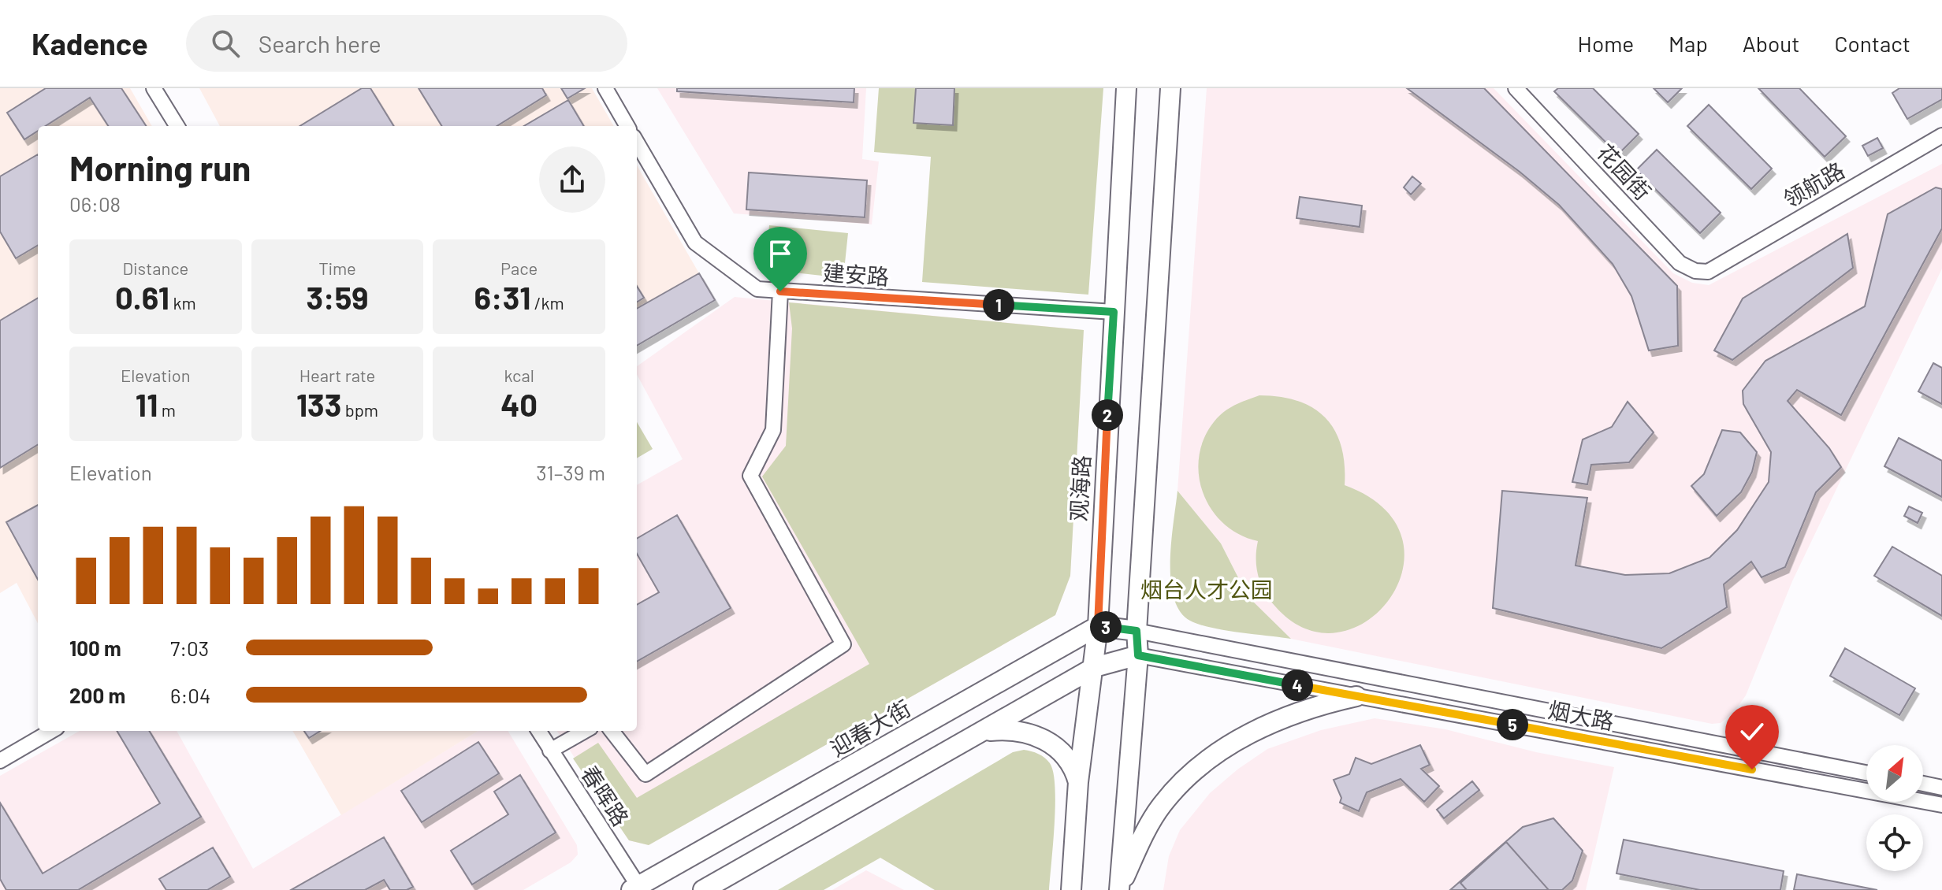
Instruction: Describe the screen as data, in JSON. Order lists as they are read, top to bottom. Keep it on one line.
{"streets":{"main road":["观海路","迎春大街"],"street":["花园街","领航路","建安路","烟大路","春晖路"]},"crossings":[["花园街","领航路"],["建安路","观海路"],["观海路","迎春大街"],["迎春大街","春晖路"]],"parks":["烟台人才公园"],"north":"top right","page":{"header":"Kadence","search":"Search here","nav":["Home","Map","About","Contact"],"heading":["Morning run","06:08"],"stats":[["Distance","0.61 km"],["Time","3:59"],["Pace","6:31 /km"],["Elevation","11 m"],["Heart rate","133 bpm"],["kcal","40"]],"pins":["1","2","3","4","5"],"chart":["Elevation","31–39 m"],"list":[{"name":"100 m","note":"7:03"},{"name":"200 m","note":"6:04"}]}}
